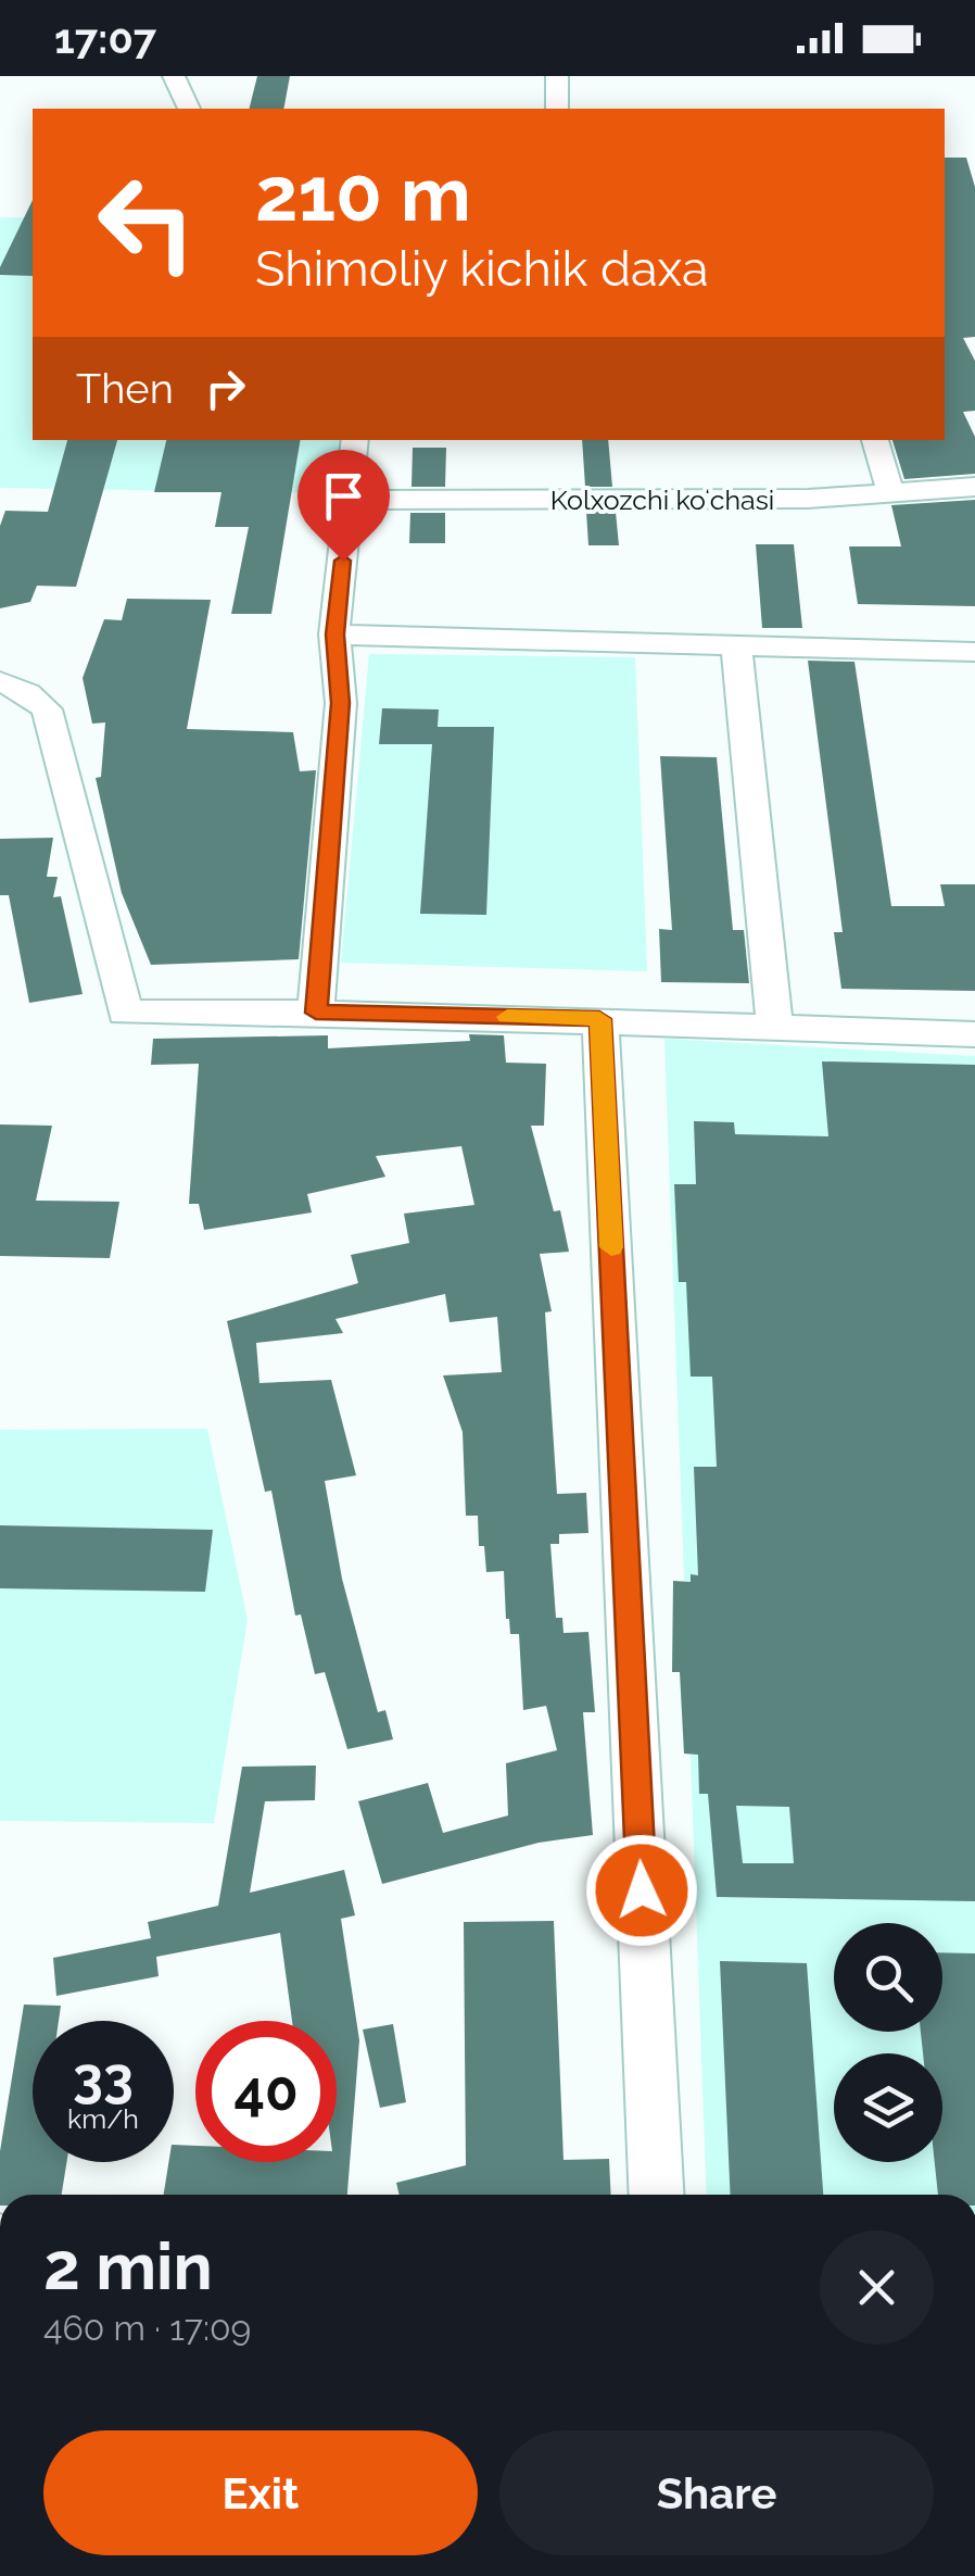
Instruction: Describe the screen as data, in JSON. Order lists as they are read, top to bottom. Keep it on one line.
{"streets":{"street":["Kolxozchi koʻchasi"]},"page":{"status":"17:07","turn":["210 m","Shimoliy kichik daxa"],"then":"Then","speed":"33 km/h","limit":"40","heading":["2 min","460 m · 17:09"],"buttons":["Exit","Share"]}}
